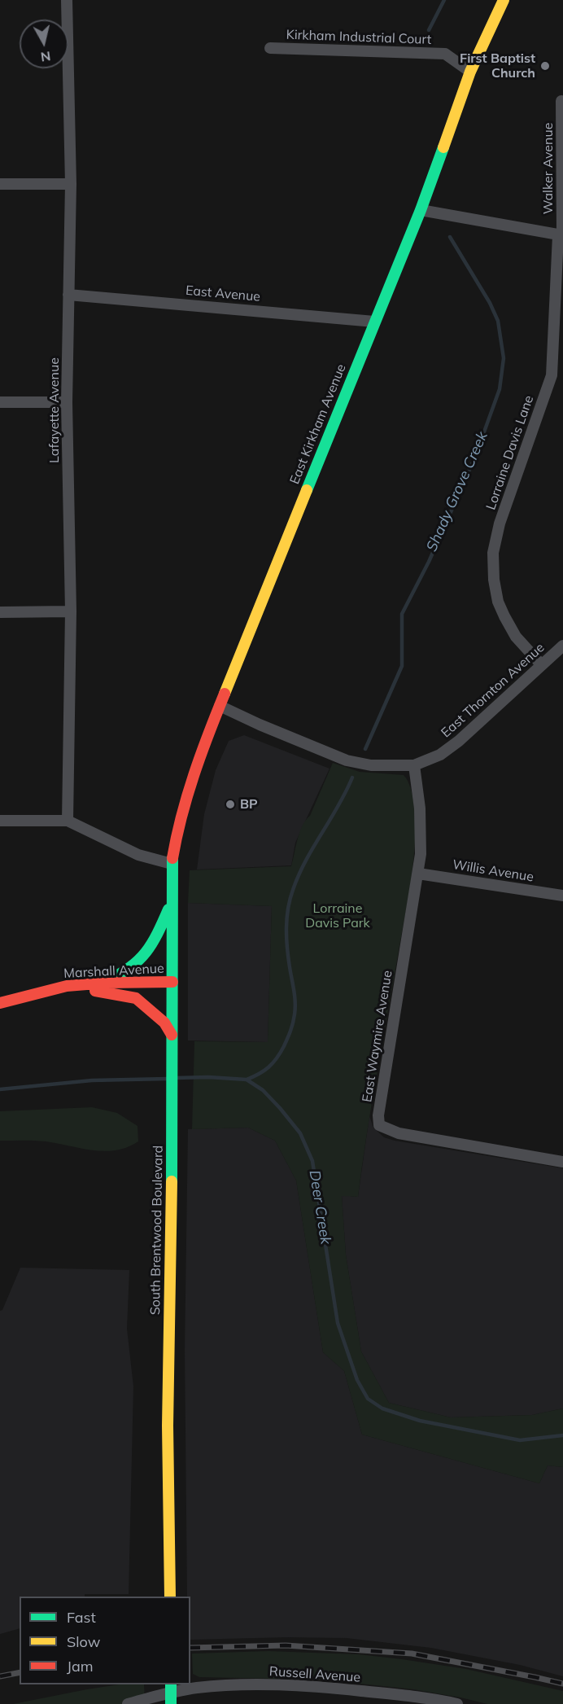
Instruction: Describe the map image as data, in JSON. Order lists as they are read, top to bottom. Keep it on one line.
{"streets":{"main road":["East Kirkham Avenue","Marshall Avenue","South Brentwood Boulevard"],"street":["Kirkham Industrial Court","Walker Avenue","East Avenue","Lafayette Avenue","Lorraine Davis Lane","East Thornton Avenue","Willis Avenue","East Waymire Avenue","Russell Avenue"]},"crossings":[["Kirkham Industrial Court","East Kirkham Avenue"],["Walker Avenue","Lorraine Davis Lane"],["East Avenue","Lafayette Avenue"],["East Avenue","East Kirkham Avenue"],["East Kirkham Avenue","East Thornton Avenue"],["East Kirkham Avenue","South Brentwood Boulevard"],["Lorraine Davis Lane","East Thornton Avenue"],["East Thornton Avenue","East Waymire Avenue"],["Willis Avenue","East Waymire Avenue"],["Marshall Avenue","South Brentwood Boulevard"]],"water":["Shady Grove Creek","Deer Creek"],"parks":["Lorraine Davis Park"],"places":["First Baptist Church","BP"],"legend":["Fast","Slow","Jam"],"north":"bottom"}
